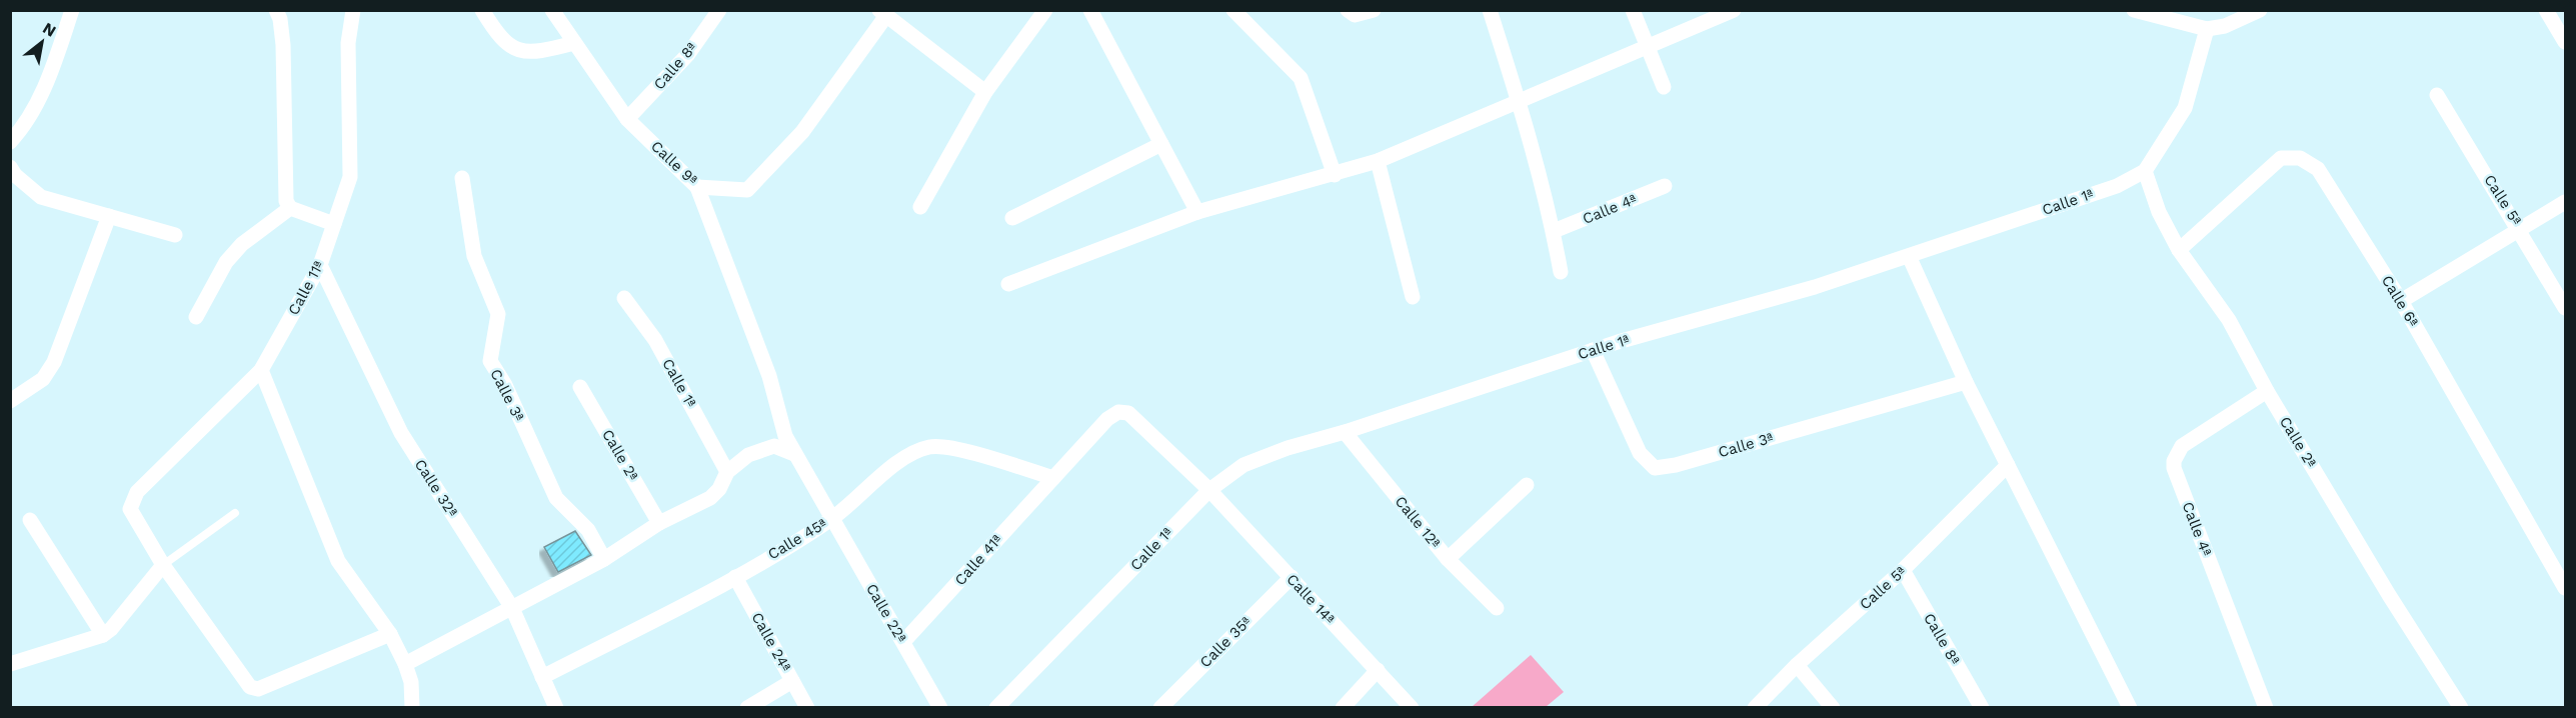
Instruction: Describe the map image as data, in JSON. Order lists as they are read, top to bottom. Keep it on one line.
{"streets":{"street":["Calle 8ª","Calle 9ª","Calle 5ª","Calle 1ª","Calle 4ª","Calle 11ª","Calle 6ª","Calle 3ª","Calle 2ª","Calle 32ª","Calle 12ª","Calle 45ª","Calle 41ª","Calle 14ª","Calle 22ª","Calle 24ª","Calle 35ª"]},"crossings":[["Calle 8ª","Calle 9ª"],["Calle 8ª","Calle 5ª"],["Calle 9ª","Calle 22ª"],["Calle 1ª","Calle 3ª"],["Calle 1ª","Calle 2ª"],["Calle 1ª","Calle 12ª"],["Calle 1ª","Calle 41ª"],["Calle 1ª","Calle 14ª"],["Calle 4ª","Calle 2ª"],["Calle 11ª","Calle 32ª"],["Calle 6ª","Calle 2ª"],["Calle 32ª","Calle 45ª"],["Calle 45ª","Calle 41ª"],["Calle 45ª","Calle 22ª"],["Calle 45ª","Calle 24ª"],["Calle 41ª","Calle 14ª"],["Calle 41ª","Calle 22ª"],["Calle 14ª","Calle 35ª"]],"north":"top right"}
